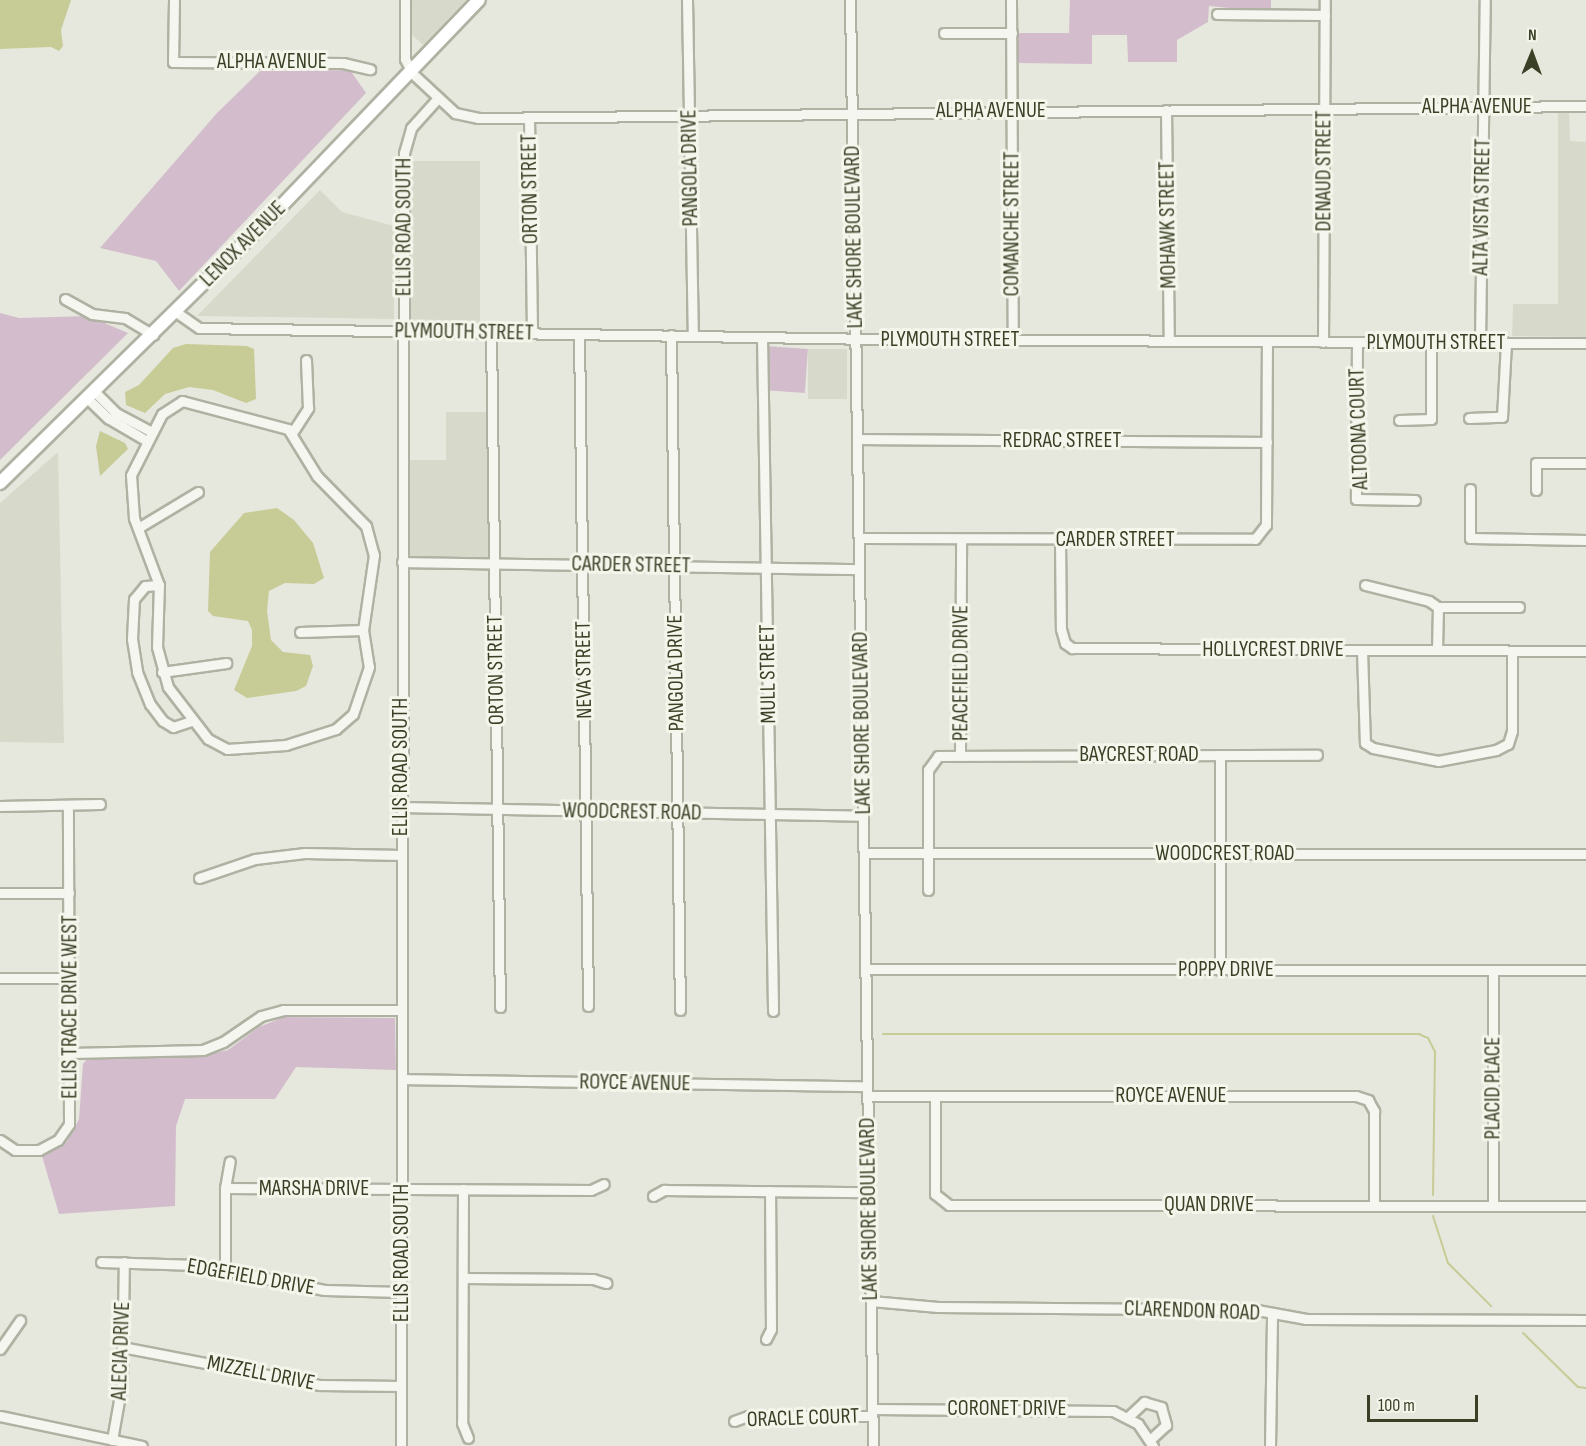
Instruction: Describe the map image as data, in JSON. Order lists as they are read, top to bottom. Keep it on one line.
{"streets":{"main road":["LENOX AVENUE"],"street":["ALPHA AVENUE","PANGOLA DRIVE","DENAUD STREET","ORTON STREET","ALTA VISTA STREET","COMANCHE STREET","MOHAWK STREET","ELLIS ROAD SOUTH","LAKE SHORE BOULEVARD","PLYMOUTH STREET","ALTOONA COURT","REDRAC STREET","CARDER STREET","HOLLYCREST DRIVE","NEVA STREET","PEACEFIELD DRIVE","MULL STREET","BAYCREST ROAD","WOODCREST ROAD","POPPY DRIVE","ELLIS TRACE DRIVE WEST","ROYCE AVENUE","PLACID PLACE","MARSHA DRIVE","QUAN DRIVE","EDGEFIELD DRIVE","CLARENDON ROAD","ALECIA DRIVE","MIZZELL DRIVE","CORONET DRIVE","ORACLE COURT"]},"crossings":[["ALPHA AVENUE","PANGOLA DRIVE"],["ALPHA AVENUE","DENAUD STREET"],["ALPHA AVENUE","ORTON STREET"],["ALPHA AVENUE","ALTA VISTA STREET"],["ALPHA AVENUE","COMANCHE STREET"],["ALPHA AVENUE","MOHAWK STREET"],["ALPHA AVENUE","ELLIS ROAD SOUTH"],["ALPHA AVENUE","LAKE SHORE BOULEVARD"],["ALPHA AVENUE","LENOX AVENUE"],["PANGOLA DRIVE","PLYMOUTH STREET"],["PANGOLA DRIVE","CARDER STREET"],["PANGOLA DRIVE","WOODCREST ROAD"],["DENAUD STREET","PLYMOUTH STREET"],["ORTON STREET","PLYMOUTH STREET"],["ORTON STREET","CARDER STREET"],["ORTON STREET","WOODCREST ROAD"],["ALTA VISTA STREET","PLYMOUTH STREET"],["COMANCHE STREET","PLYMOUTH STREET"],["MOHAWK STREET","PLYMOUTH STREET"],["ELLIS ROAD SOUTH","PLYMOUTH STREET"],["ELLIS ROAD SOUTH","CARDER STREET"],["ELLIS ROAD SOUTH","WOODCREST ROAD"],["ELLIS ROAD SOUTH","ROYCE AVENUE"],["ELLIS ROAD SOUTH","MARSHA DRIVE"],["ELLIS ROAD SOUTH","EDGEFIELD DRIVE"],["ELLIS ROAD SOUTH","MIZZELL DRIVE"],["LAKE SHORE BOULEVARD","PLYMOUTH STREET"],["LAKE SHORE BOULEVARD","REDRAC STREET"],["LAKE SHORE BOULEVARD","CARDER STREET"],["LAKE SHORE BOULEVARD","WOODCREST ROAD"],["LAKE SHORE BOULEVARD","POPPY DRIVE"],["LAKE SHORE BOULEVARD","ROYCE AVENUE"],["LAKE SHORE BOULEVARD","CLARENDON ROAD"],["LAKE SHORE BOULEVARD","CORONET DRIVE"],["LAKE SHORE BOULEVARD","ORACLE COURT"],["LENOX AVENUE","PLYMOUTH STREET"],["PLYMOUTH STREET","ALTOONA COURT"],["PLYMOUTH STREET","NEVA STREET"],["PLYMOUTH STREET","MULL STREET"],["REDRAC STREET","CARDER STREET"],["CARDER STREET","HOLLYCREST DRIVE"],["CARDER STREET","NEVA STREET"],["CARDER STREET","PEACEFIELD DRIVE"],["CARDER STREET","MULL STREET"],["NEVA STREET","WOODCREST ROAD"],["PEACEFIELD DRIVE","BAYCREST ROAD"],["PEACEFIELD DRIVE","WOODCREST ROAD"],["MULL STREET","WOODCREST ROAD"],["POPPY DRIVE","PLACID PLACE"],["ROYCE AVENUE","QUAN DRIVE"],["PLACID PLACE","QUAN DRIVE"],["EDGEFIELD DRIVE","ALECIA DRIVE"],["ALECIA DRIVE","MIZZELL DRIVE"],["CORONET DRIVE","ORACLE COURT"]],"scale_bar":"100 m","north":"top"}
